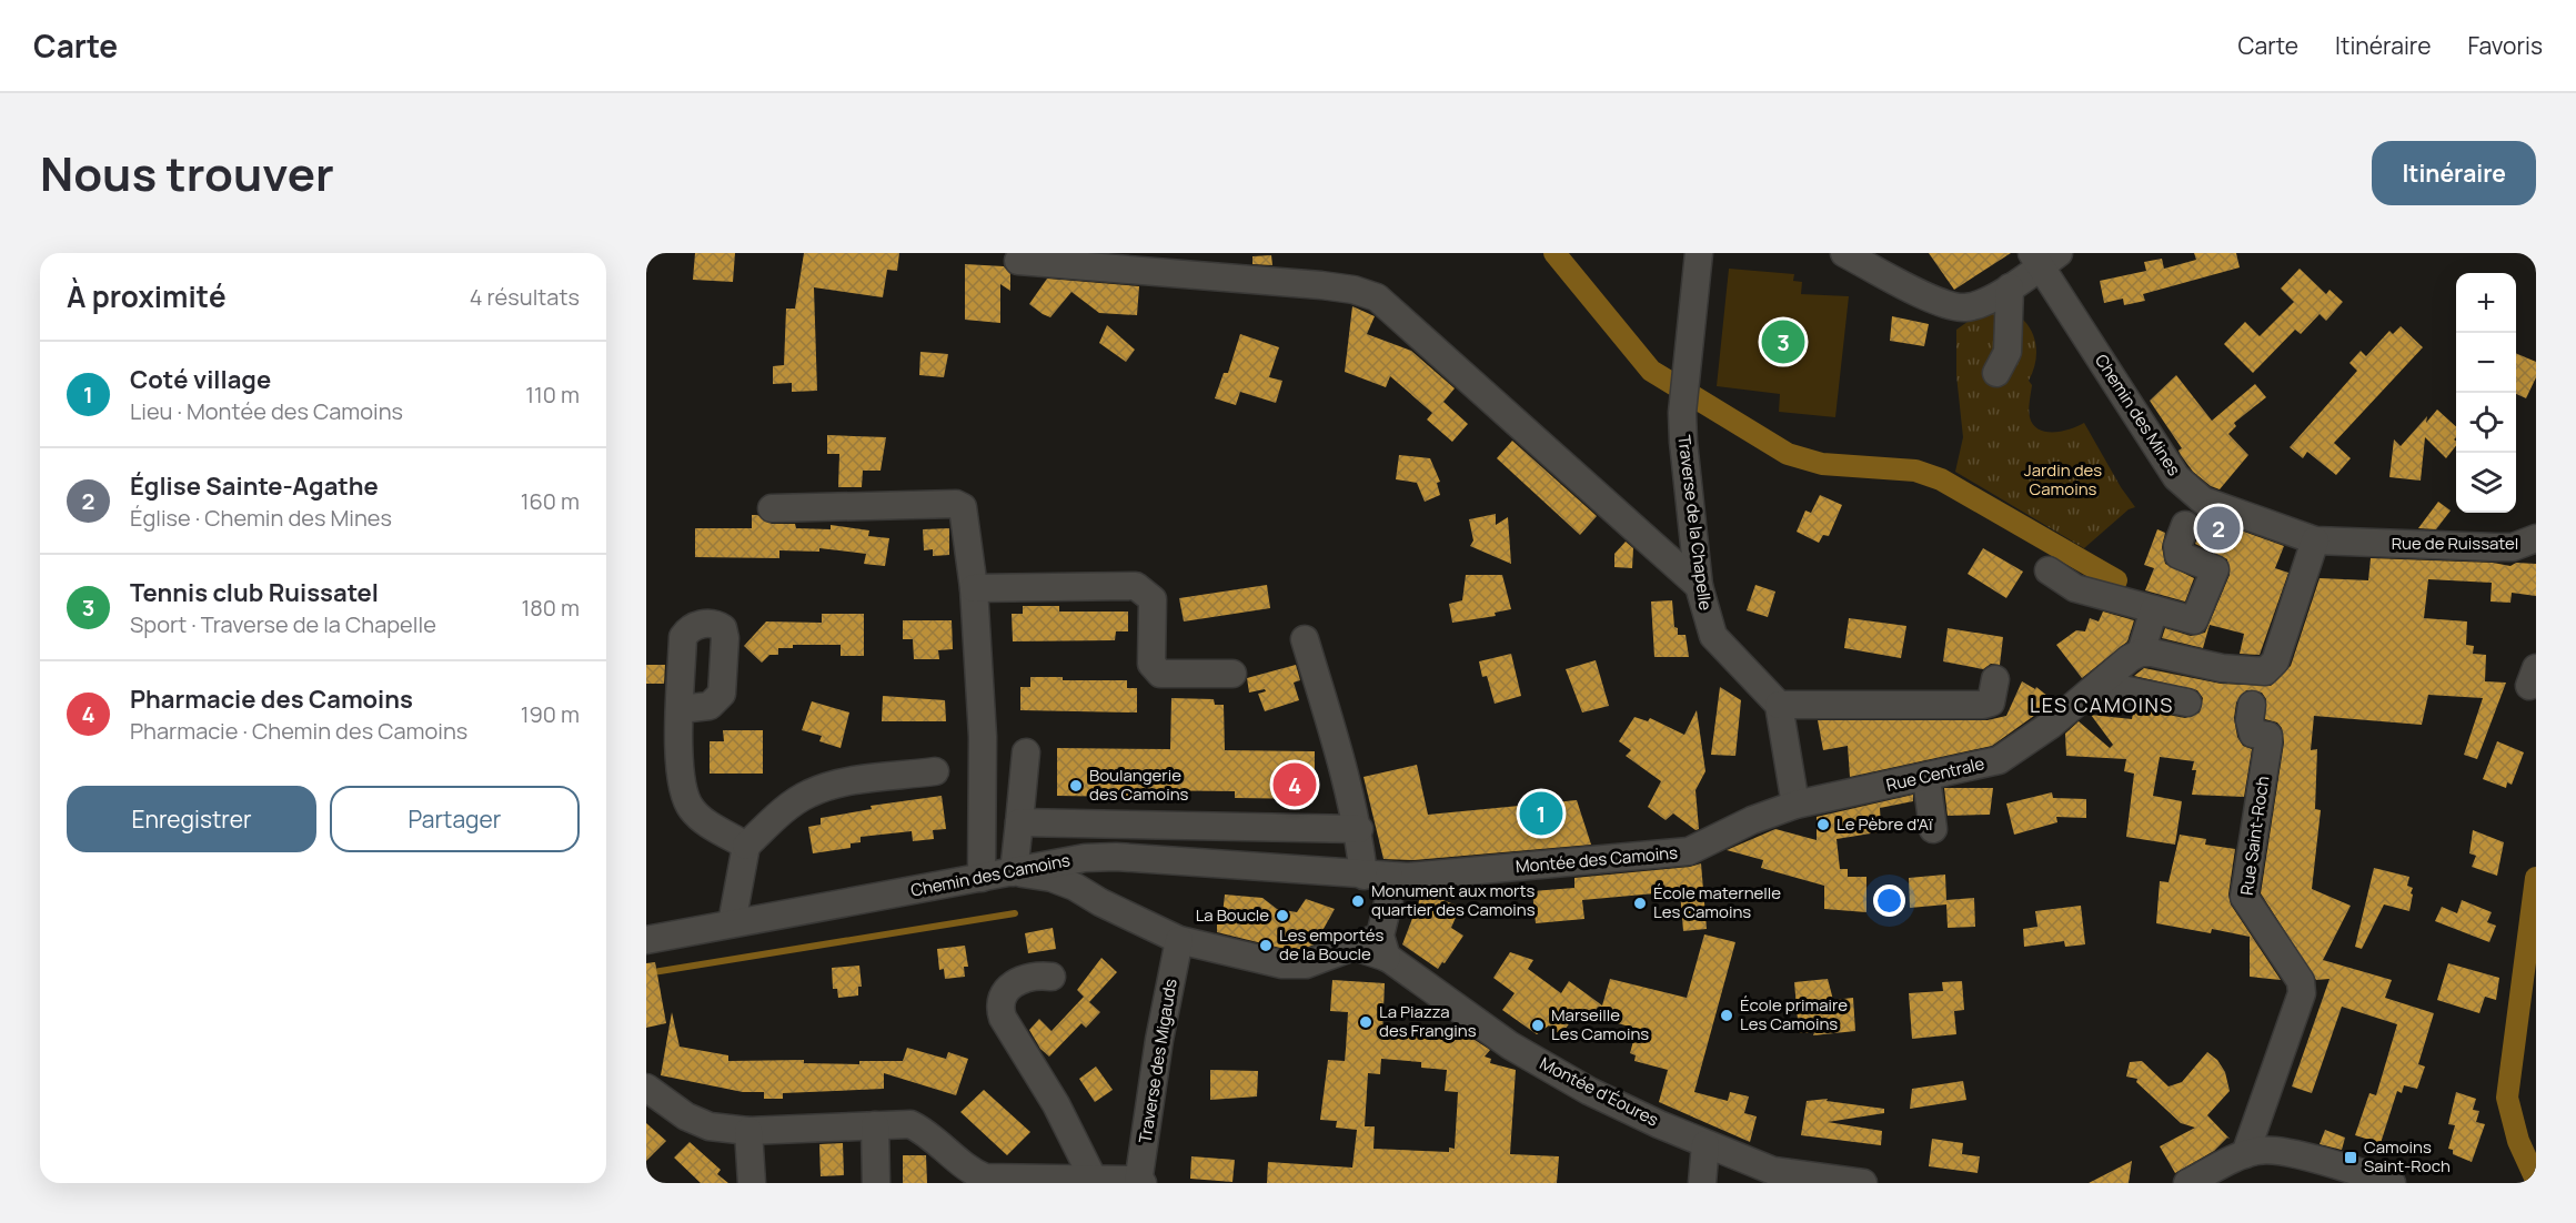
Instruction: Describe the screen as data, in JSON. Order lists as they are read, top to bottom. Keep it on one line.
{"streets":{"street":["Chemin des Mines","Traverse de la Chapelle","Rue de Ruissatel","Rue Centrale","Rue Saint-Roch","Montée des Camoins","Chemin des Camoins","Traverse des Migauds","Montée d'Éoures"]},"crossings":[["Chemin des Mines","Rue de Ruissatel"],["Rue Centrale","Montée des Camoins"],["Montée des Camoins","Chemin des Camoins"]],"districts":["LES CAMOINS"],"parks":["Jardin des Camoins"],"places":{"other":["Boulangerie des Camoins","Le Pèbre d'Aï","Monument aux morts quartier des Camoins","École maternelle Les Camoins","La Boucle","Les emportés de la Boucle","École primaire Les Camoins","La Piazza des Frangins","Marseille Les Camoins"],"transit":["Camoins Saint-Roch"]},"page":{"header":"Carte","nav":["Carte","Itinéraire","Favoris"],"title":"Nous trouver","buttons":["Itinéraire",["Enregistrer","Partager"]],"heading":["À proximité","4 résultats"],"map_buttons":["+","−"],"pins":["3","2","4","1"],"list":[{"mark":"1","name":"Coté village","note":"Lieu · Montée des Camoins","value":"110 m"},{"mark":"2","name":"Église Sainte-Agathe","note":"Église · Chemin des Mines","value":"160 m"},{"mark":"3","name":"Tennis club Ruissatel","note":"Sport · Traverse de la Chapelle","value":"180 m"},{"mark":"4","name":"Pharmacie des Camoins","note":"Pharmacie · Chemin des Camoins","value":"190 m"}]}}
